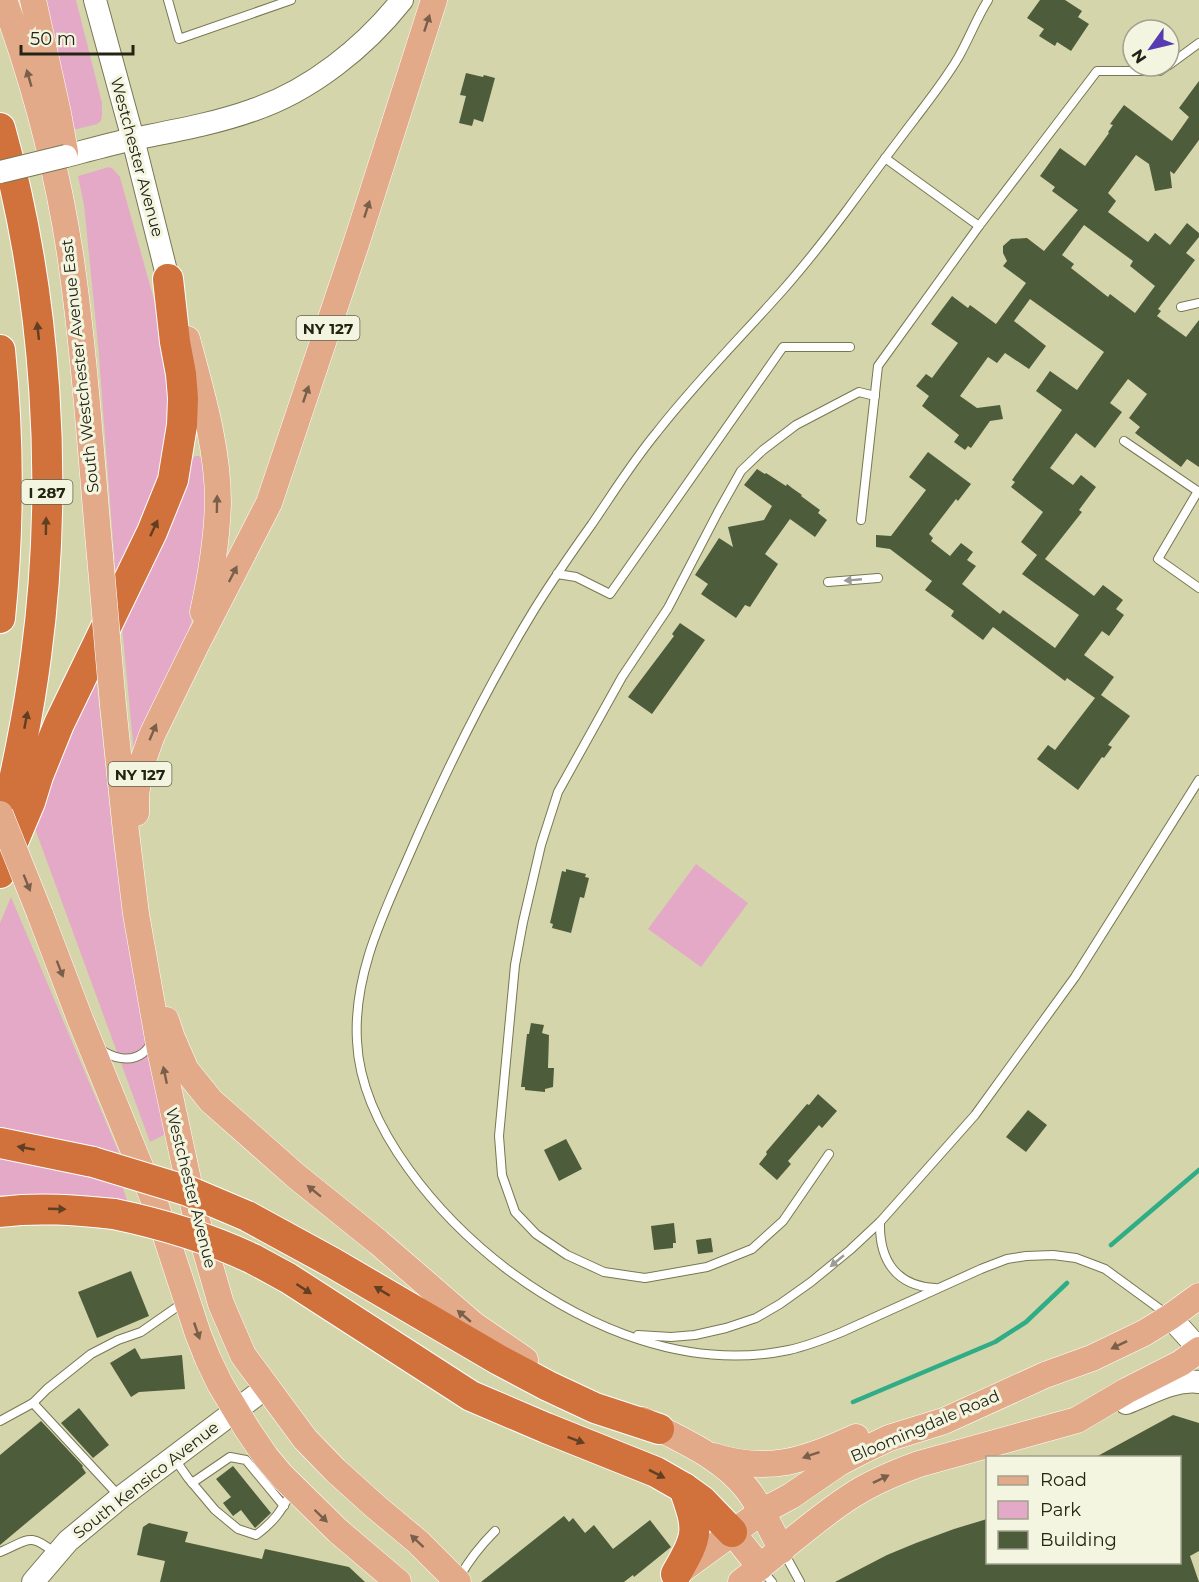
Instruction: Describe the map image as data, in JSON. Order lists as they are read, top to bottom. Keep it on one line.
{"streets":{"highway":["I 287"],"main road":["Westchester Avenue","NY 127","South Westchester Avenue East","Bloomingdale Road","South Kensico Avenue"]},"crossings":[["Westchester Avenue","NY 127"],["Westchester Avenue","South Westchester Avenue East"],["Westchester Avenue","South Kensico Avenue"]],"legend":["Road","Park","Building"],"scale_bar":"50 m","north":"bottom left"}
